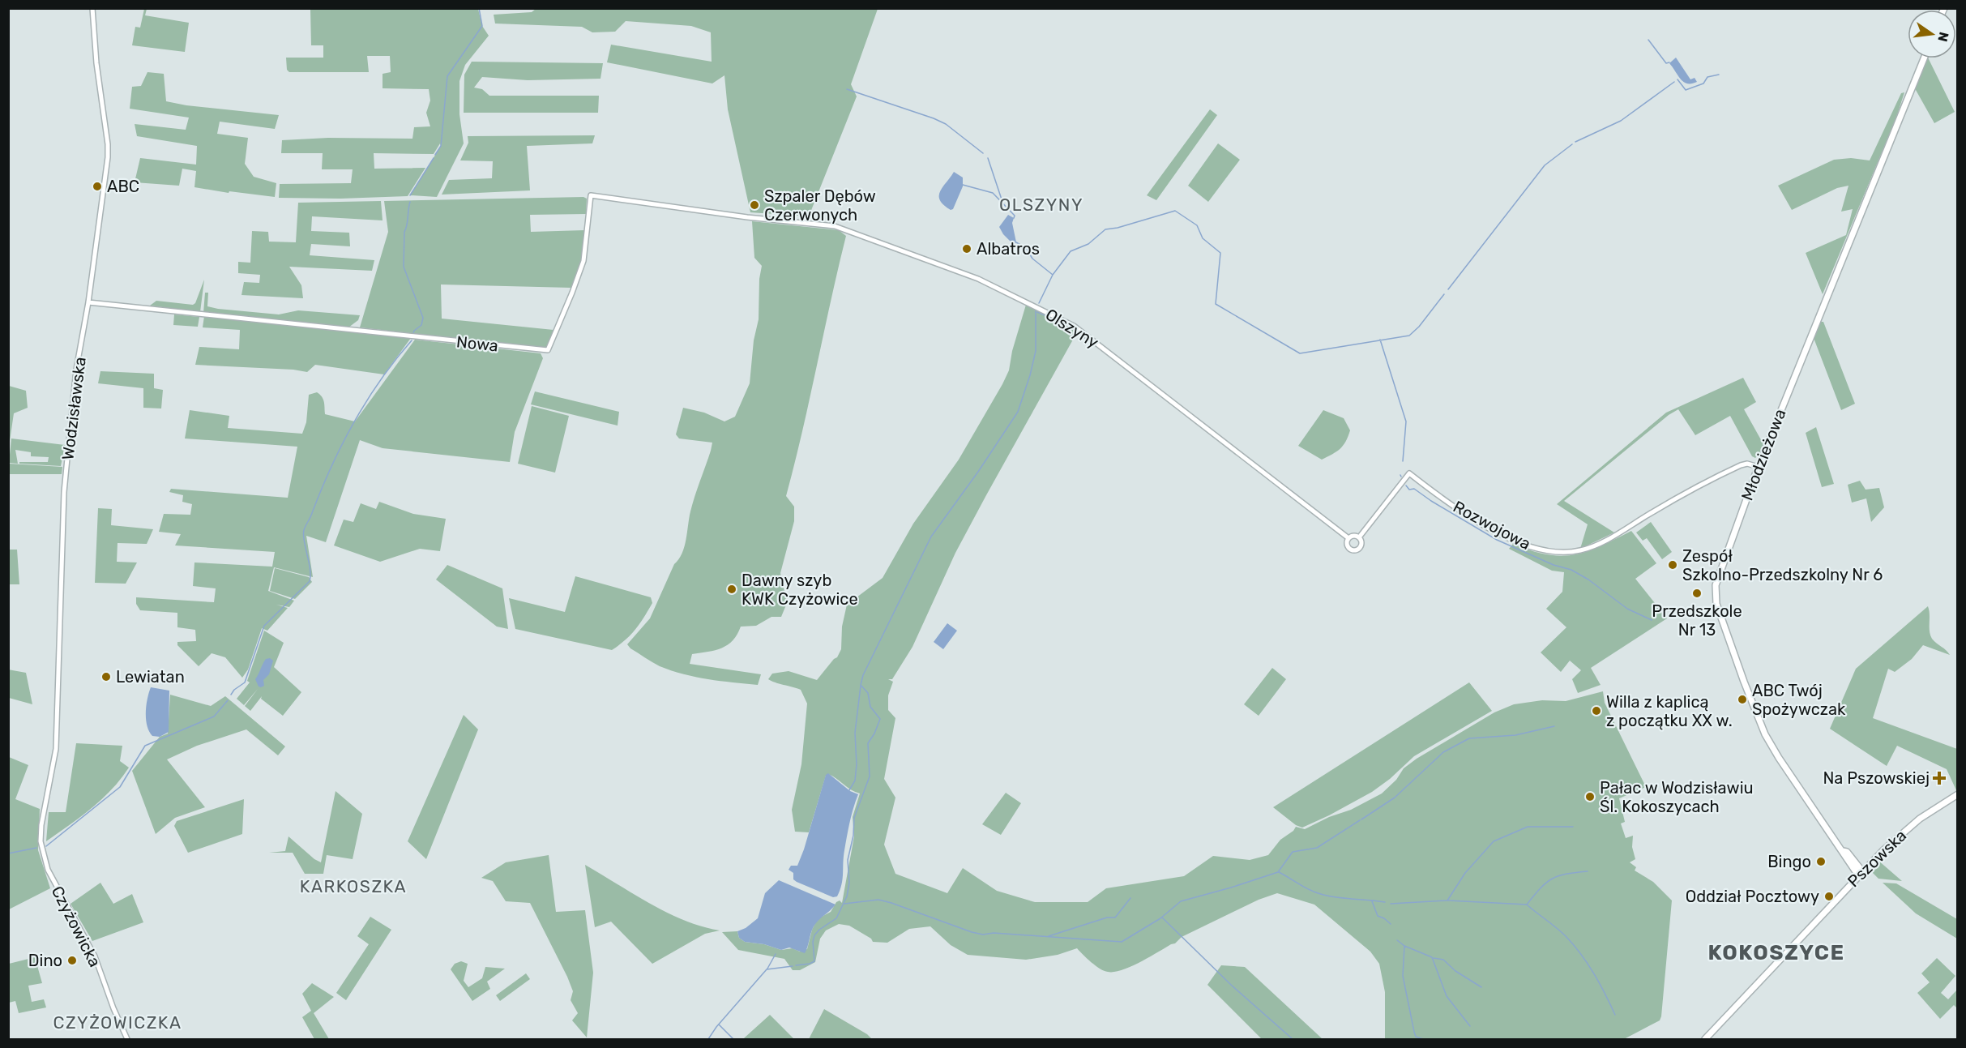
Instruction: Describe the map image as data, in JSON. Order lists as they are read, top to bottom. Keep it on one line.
{"streets":{"main road":["Młodzieżowa","Pszowska"],"street":["Olszyny","Nowa","Wodzisławska","Rozwojowa","Czyżowicka"]},"crossings":[["Olszyny","Nowa"],["Olszyny","Rozwojowa"],["Nowa","Wodzisławska"],["Wodzisławska","Czyżowicka"],["Młodzieżowa","Rozwojowa"],["Młodzieżowa","Pszowska"]],"districts":["OLSZYNY","KARKOSZKA","KOKOSZYCE","CZYŻOWICZKA"],"places":{"other":["ABC","Szpaler Dębów Czerwonych","Albatros","Zespół Szkolno-Przedszkolny Nr 6","Dawny szyb KWK Czyżowice","Przedszkole Nr 13","Lewiatan","ABC Twój Spożywczak","Willa z kaplicą z początku XX w.","Pałac w Wodzisławiu Śl. Kokoszycach","Bingo","Oddział Pocztowy","Dino"],"health":["Na Pszowskiej"]},"north":"right"}
